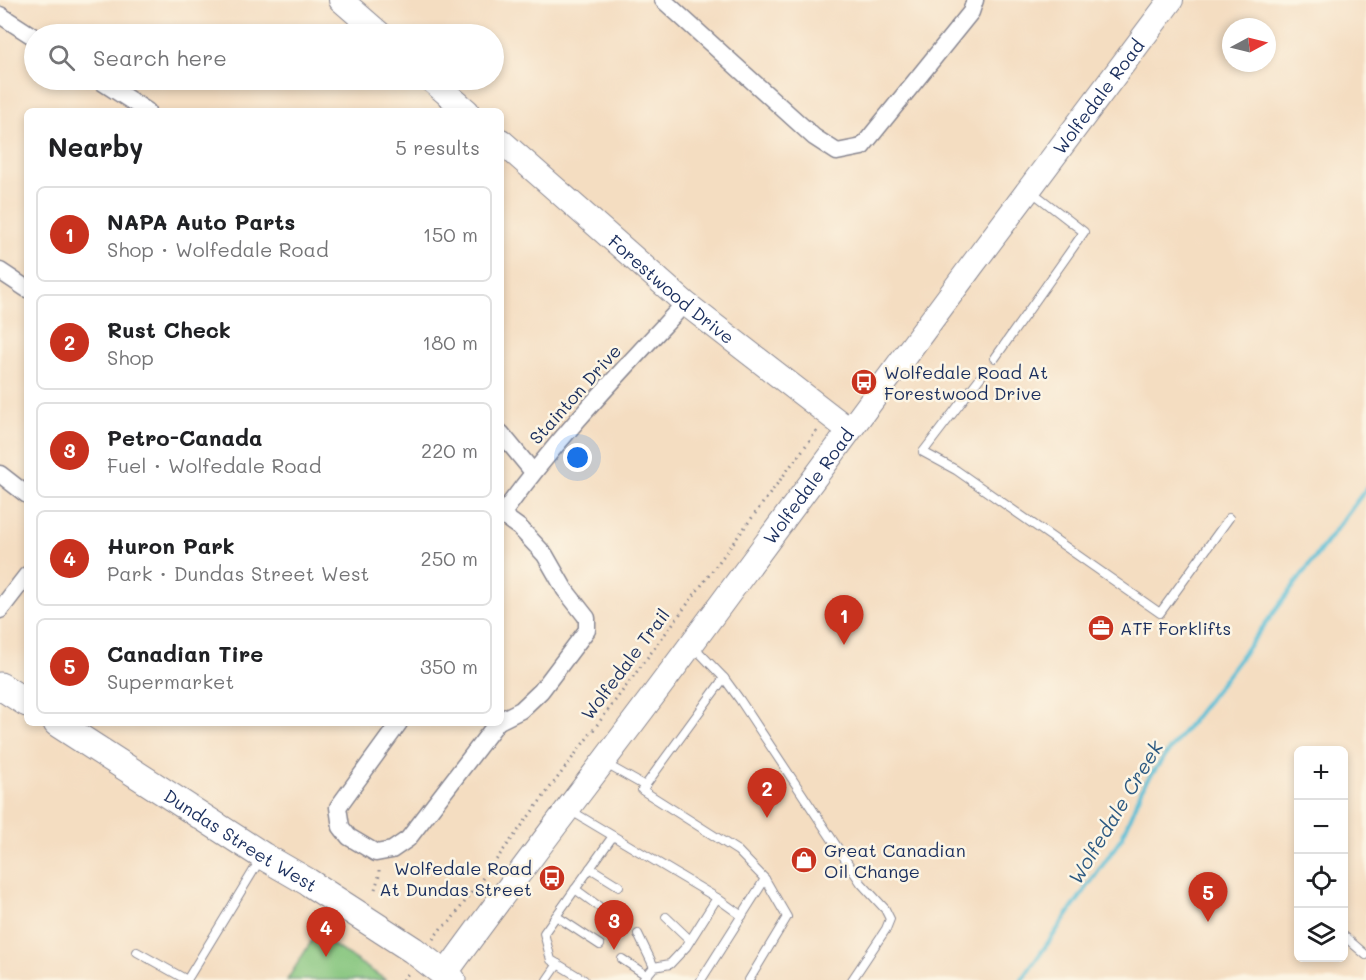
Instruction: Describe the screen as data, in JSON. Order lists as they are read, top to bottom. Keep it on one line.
{"streets":{"main road":["Dundas Street West"],"street":["Wolfedale Road","Forestwood Drive","Stainton Drive"],"path":["Wolfedale Trail"]},"crossings":[["Wolfedale Road","Forestwood Drive"],["Wolfedale Road","Dundas Street West"],["Forestwood Drive","Stainton Drive"],["Forestwood Drive","Wolfedale Trail"]],"water":["Wolfedale Creek"],"places":{"bus stop":["Wolfedale Road At Forestwood Drive","Wolfedale Road At Dundas Street"],"office":["ATF Forklifts"],"shop":["Great Canadian Oil Change"]},"north":"right","page":{"search":"Search here","heading":["Nearby","5 results"],"list":[{"mark":"1","name":"NAPA Auto Parts","note":"Shop · Wolfedale Road","value":"150 m"},{"mark":"2","name":"Rust Check","note":"Shop","value":"180 m"},{"mark":"3","name":"Petro-Canada","note":"Fuel · Wolfedale Road","value":"220 m"},{"mark":"4","name":"Huron Park","note":"Park · Dundas Street West","value":"250 m"},{"mark":"5","name":"Canadian Tire","note":"Supermarket","value":"350 m"}],"pins":["1","2","5","3","4"],"map_buttons":["+","−"]}}
